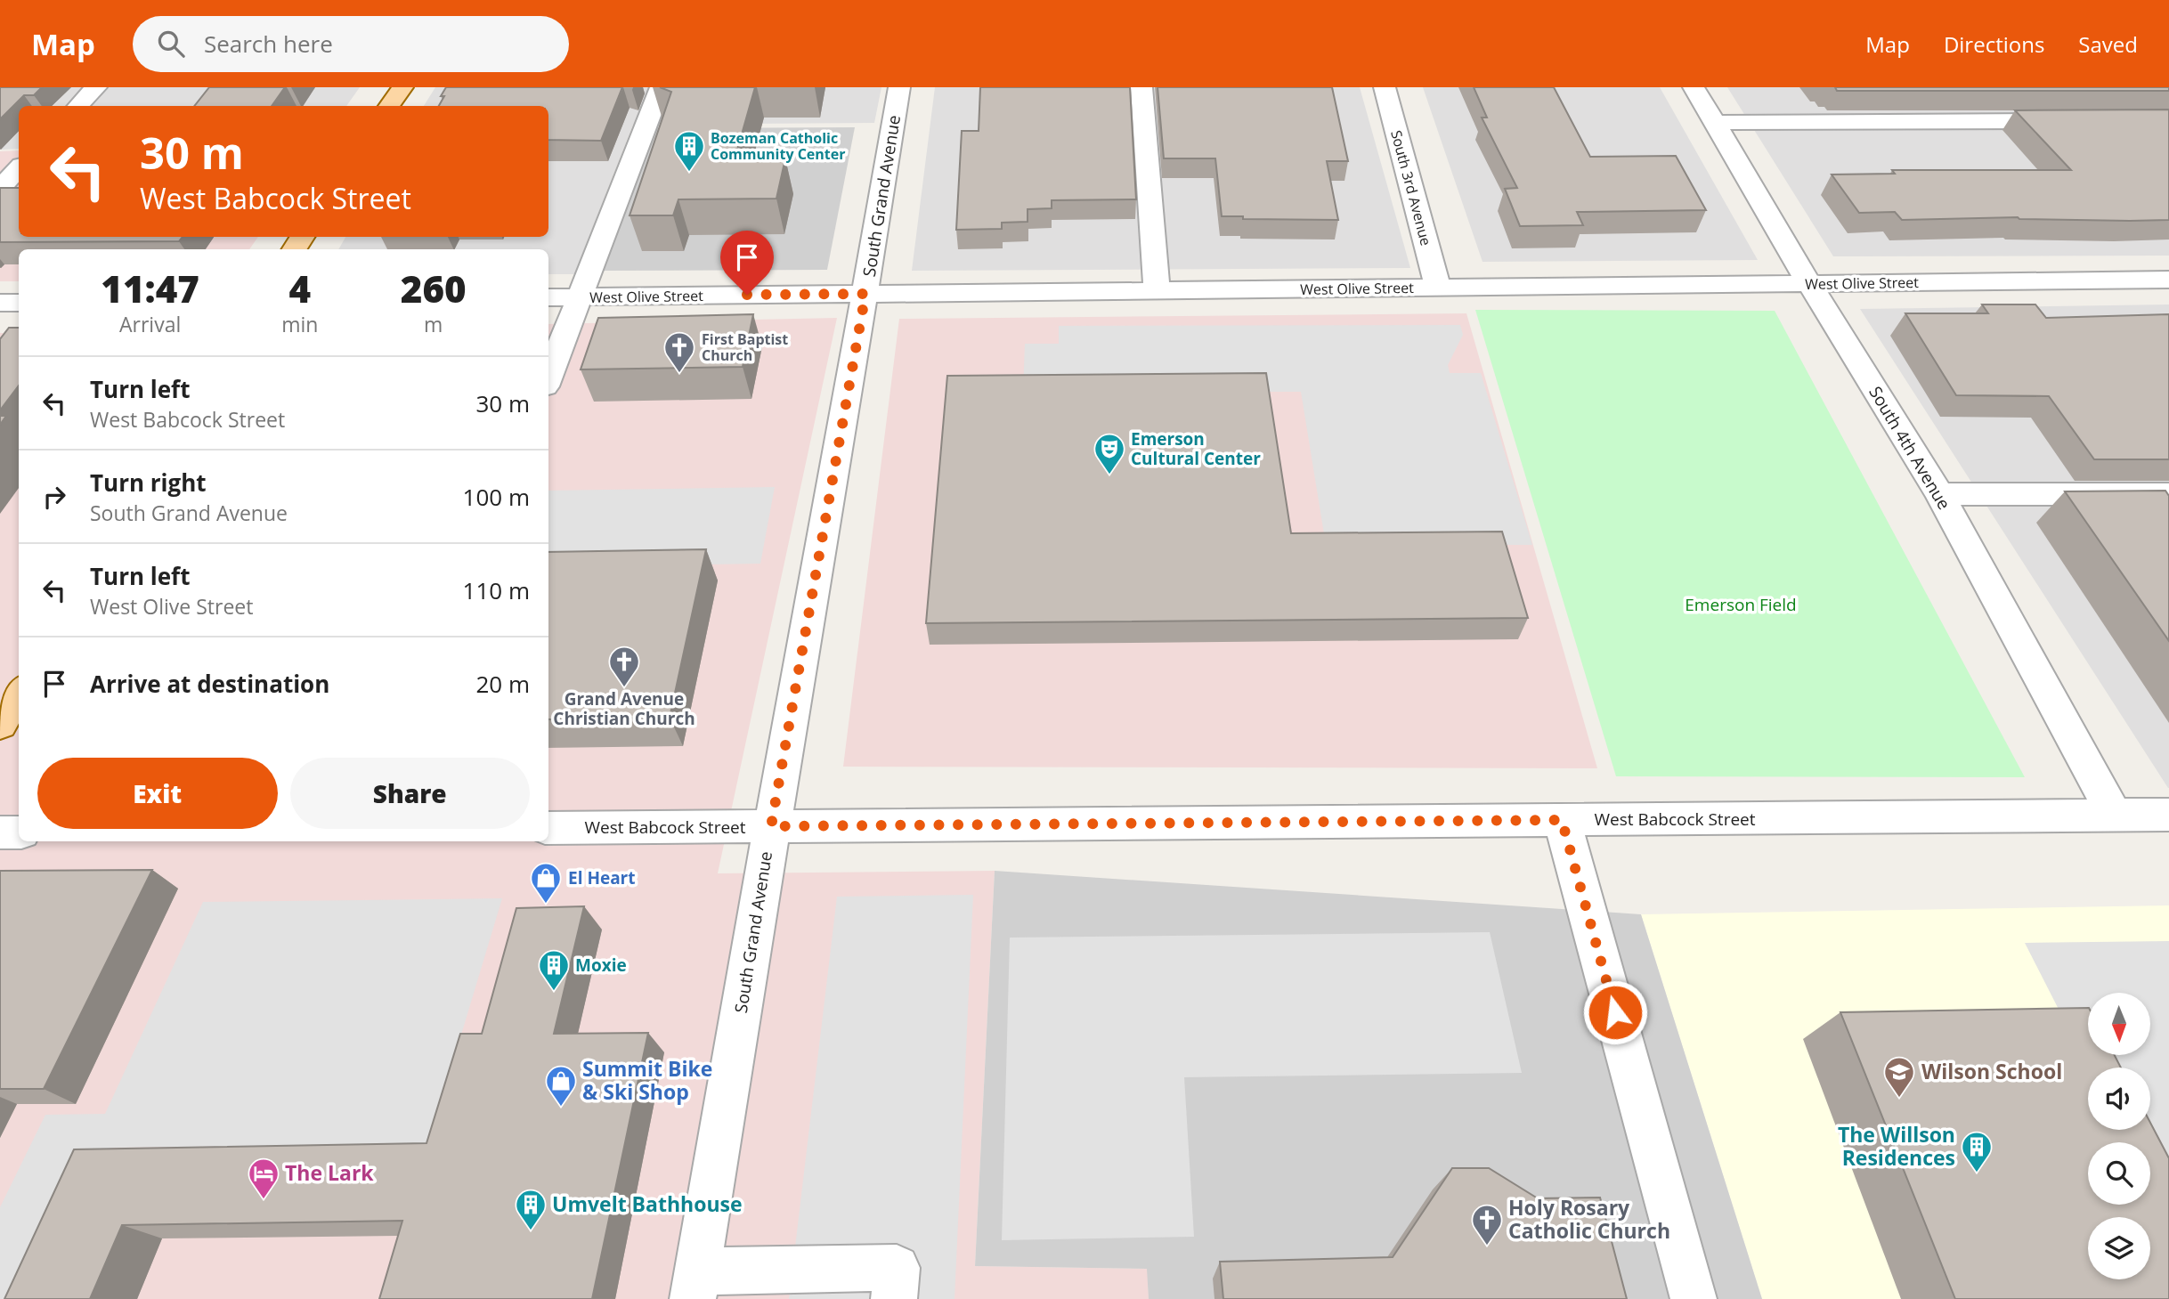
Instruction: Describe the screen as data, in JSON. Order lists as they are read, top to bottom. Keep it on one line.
{"streets":{"street":["South 3rd Avenue","South Grand Avenue","West Olive Street","South 4th Avenue","West Babcock Street"]},"crossings":[["South 3rd Avenue","West Olive Street"],["South Grand Avenue","West Olive Street"],["South Grand Avenue","West Babcock Street"],["West Olive Street","South 4th Avenue"],["South 4th Avenue","West Babcock Street"]],"parks":["Emerson Field"],"places":{"building":["Bozeman Catholic Community Center","Moxie","The Willson Residences","Umvelt Bathhouse"],"church":["First Baptist Church","Grand Avenue Christian Church","Holy Rosary Catholic Church"],"theatre":["Emerson Cultural Center"],"shop":["El Heart","Summit Bike & Ski Shop"],"school or university":["Wilson School"],"hotel":["The Lark"]},"north":"bottom","page":{"header":"Map","search":"Search here","nav":["Map","Directions","Saved"],"turn":["30 m","West Babcock Street"],"eta":["11:47","Arrival","4","min","260","m"],"list":[{"name":"Turn left","note":"West Babcock Street","value":"30 m"},{"name":"Turn right","note":"South Grand Avenue","value":"100 m"},{"name":"Turn left","note":"West Olive Street","value":"110 m"},{"name":"Arrive at destination","value":"20 m"}],"buttons":["Exit","Share"]}}
